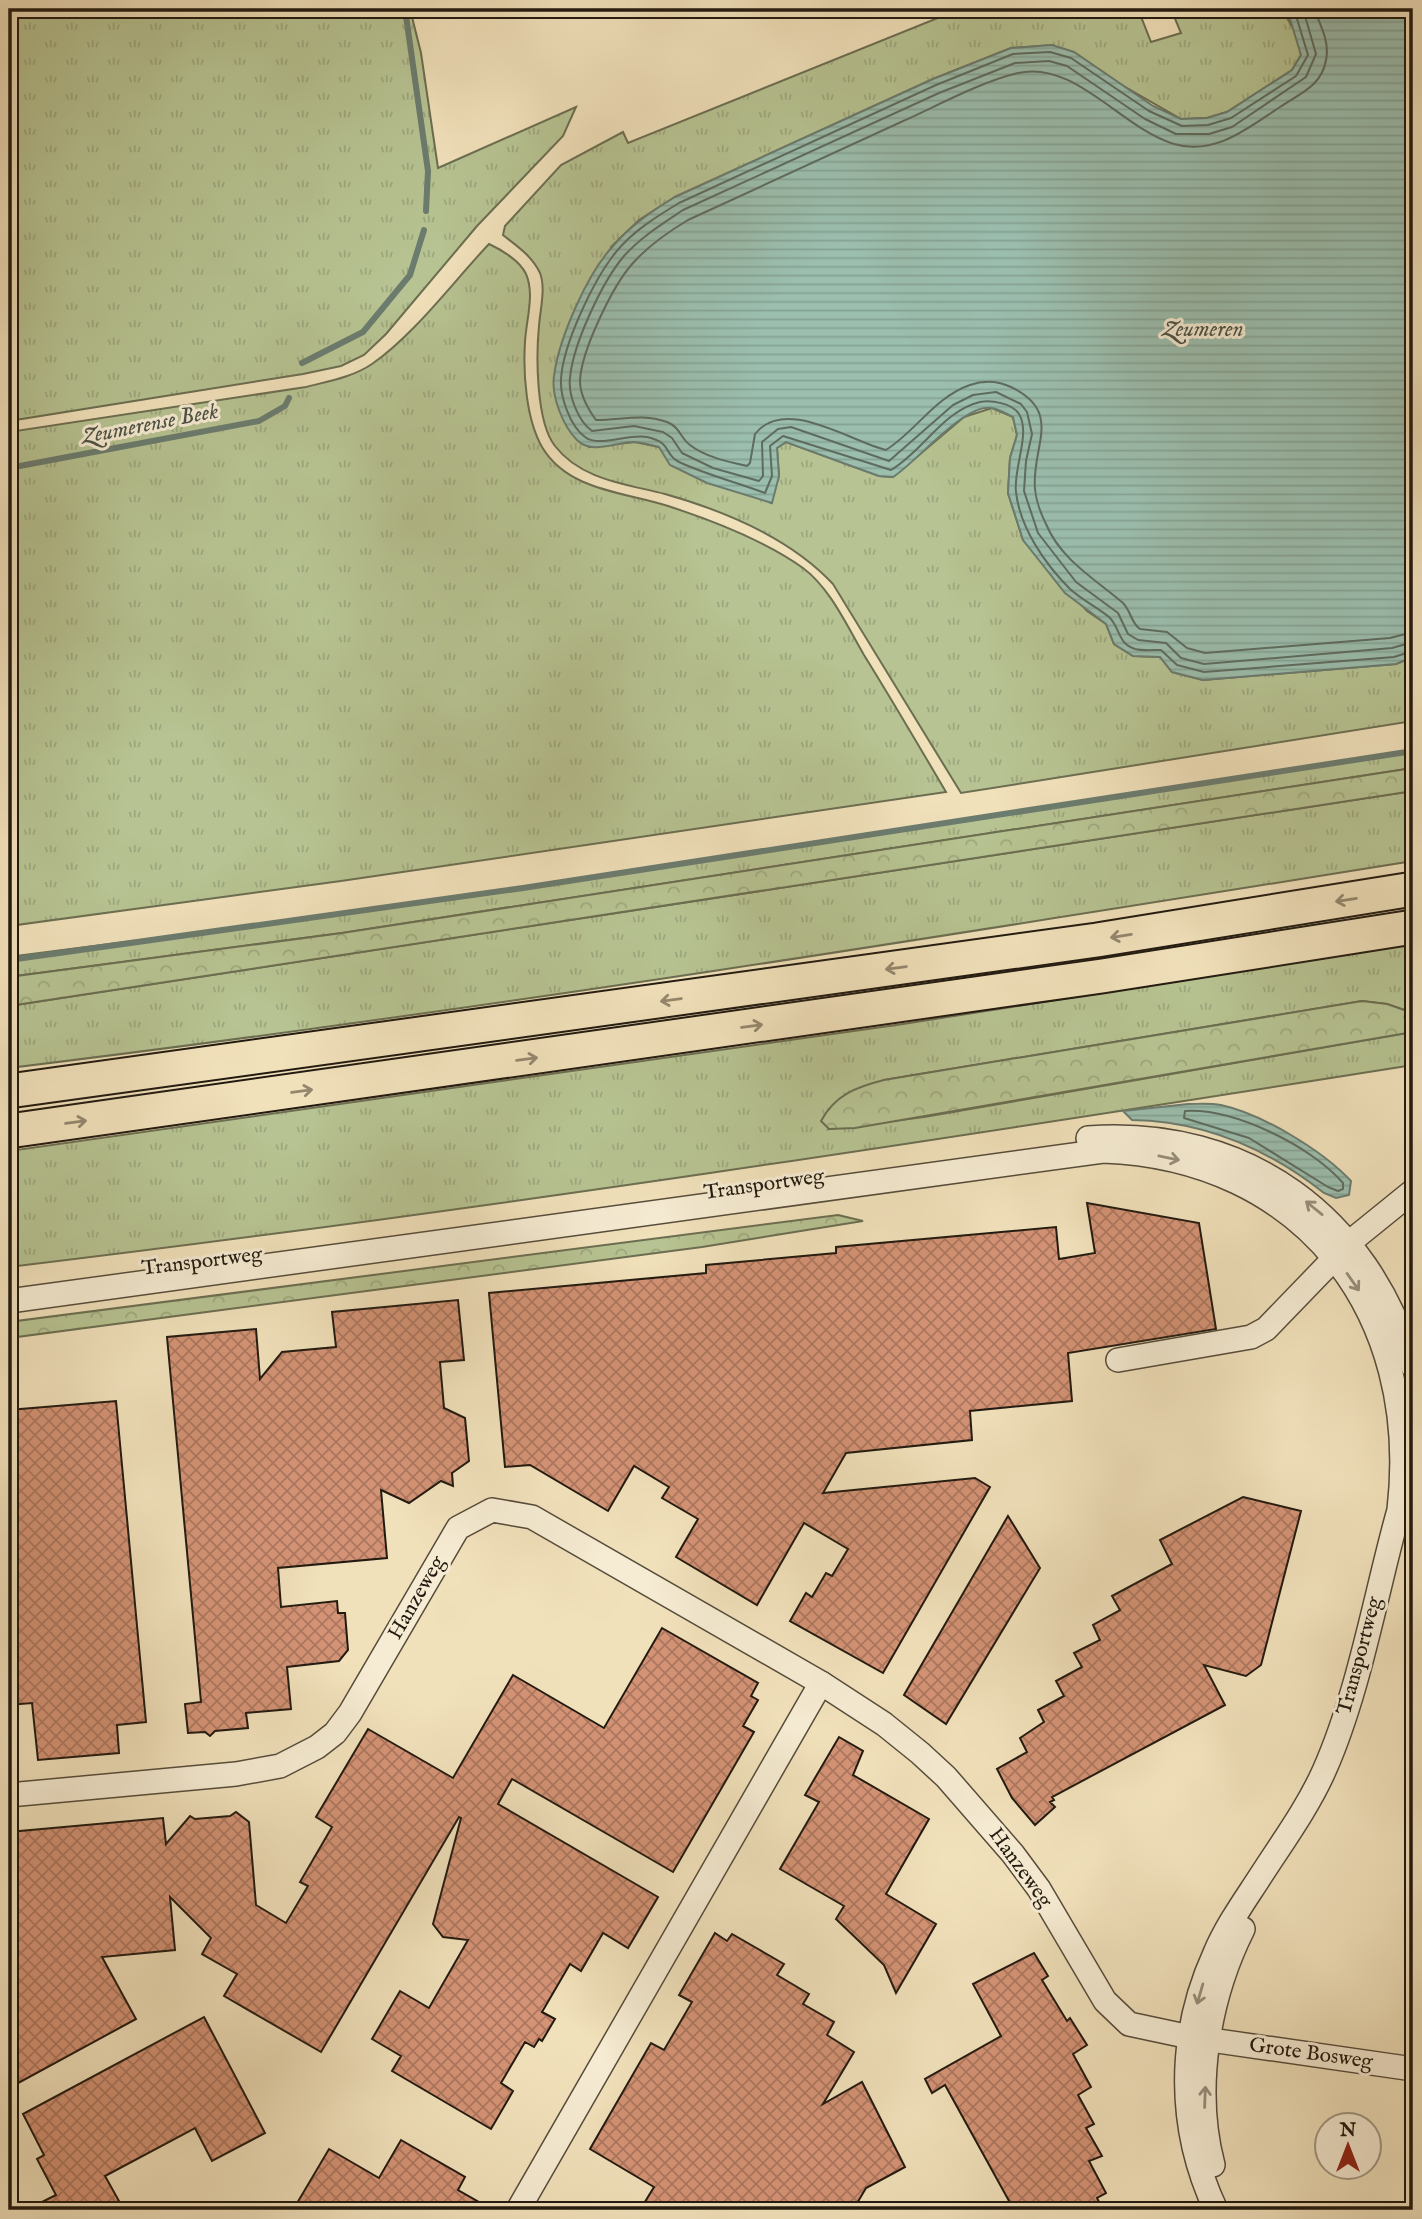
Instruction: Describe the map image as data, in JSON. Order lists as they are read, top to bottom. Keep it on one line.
{"streets":{"street":["Transportweg","Hanzeweg","Grote Bosweg"]},"crossings":[["Transportweg","Hanzeweg"],["Transportweg","Grote Bosweg"],["Hanzeweg","Grote Bosweg"]],"water":["Zeumeren","Zeumerense Beek"],"north":"top"}
